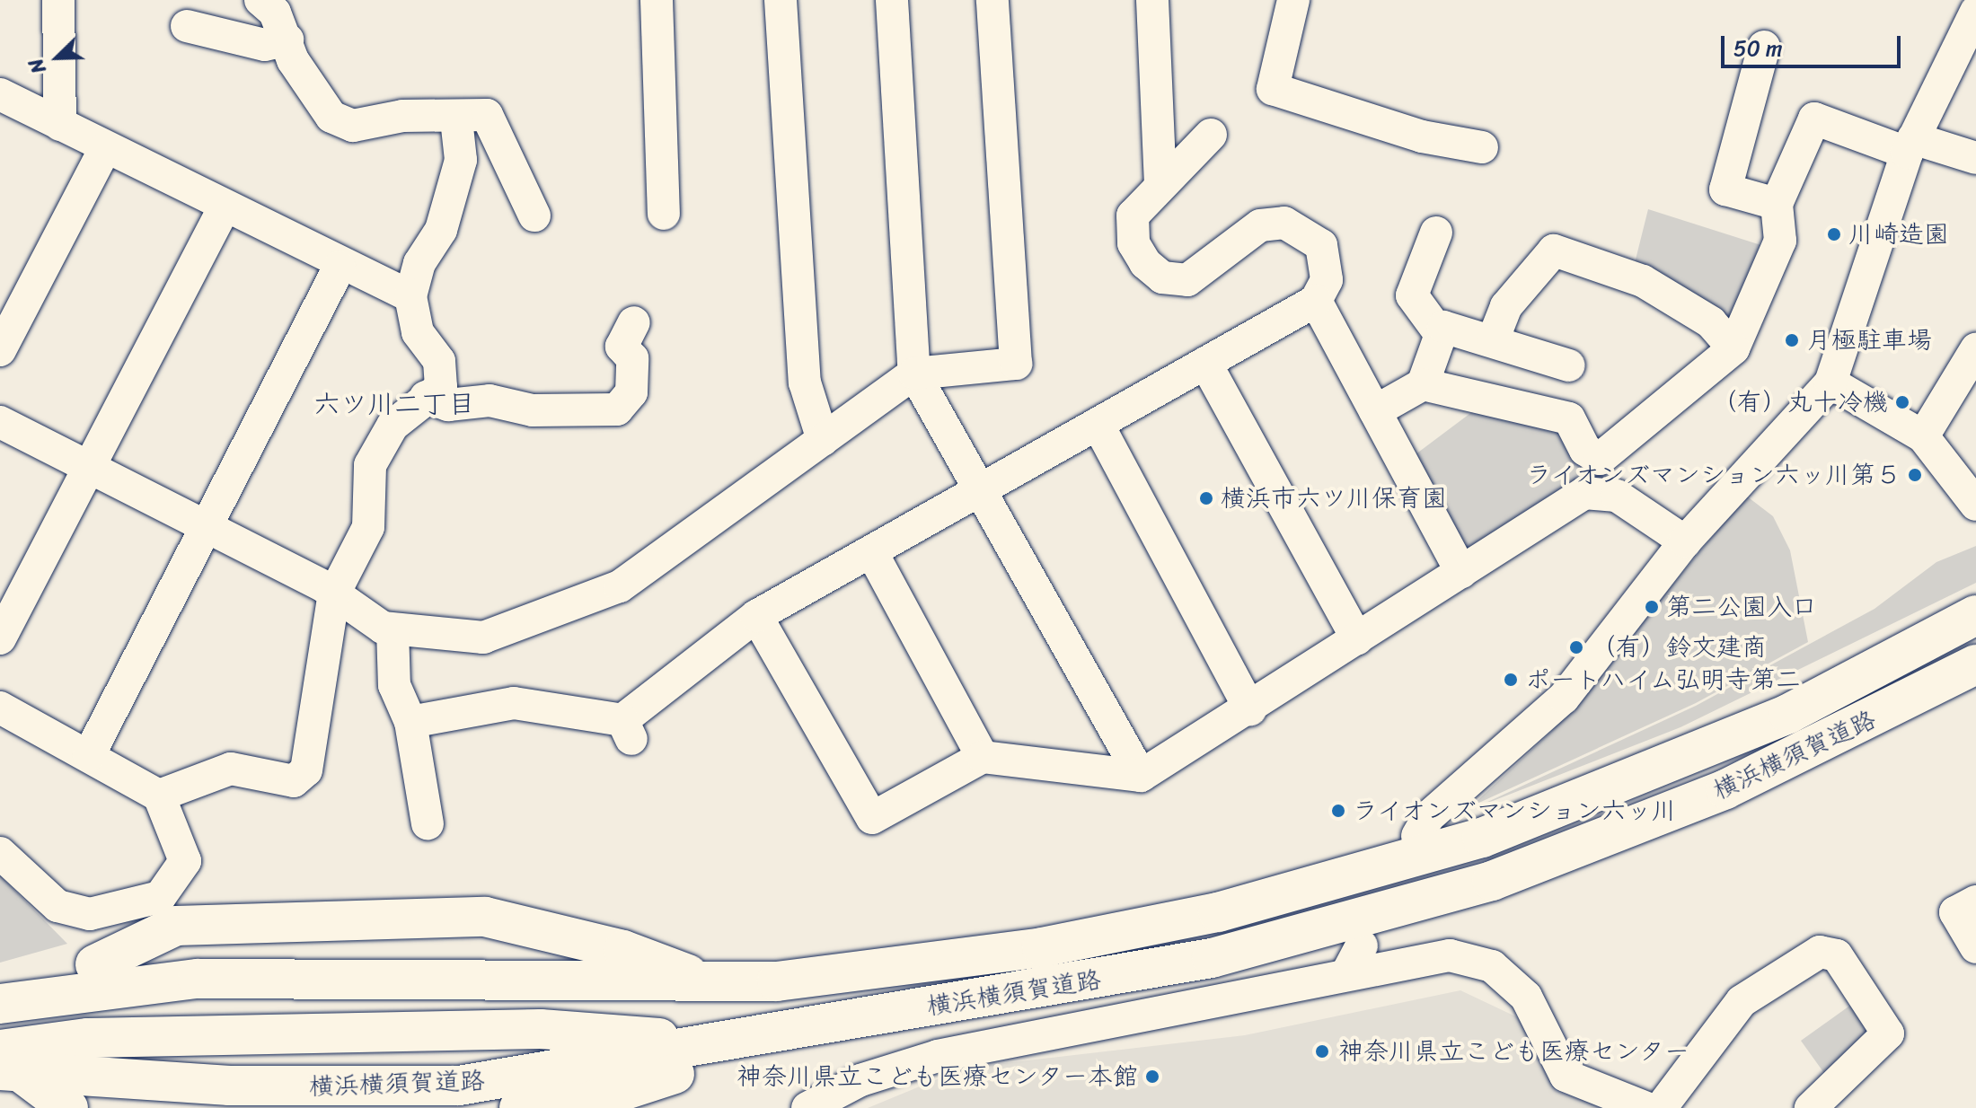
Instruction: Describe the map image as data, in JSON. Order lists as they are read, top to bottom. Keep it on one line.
{"streets":{"highway":["横浜横須賀道路"]},"districts":["六ツ川二丁目"],"places":["川崎造園","月極駐車場","（有）丸十冷機","ライオンズマンション六ッ川第５","横浜市六ツ川保育園","第二公園入口","（有）鈴文建商","ポートハイム弘明寺第二","ライオンズマンション六ッ川","神奈川県立こども医療センター","神奈川県立こども医療センター本館"],"scale_bar":"50 m","north":"bottom left"}
